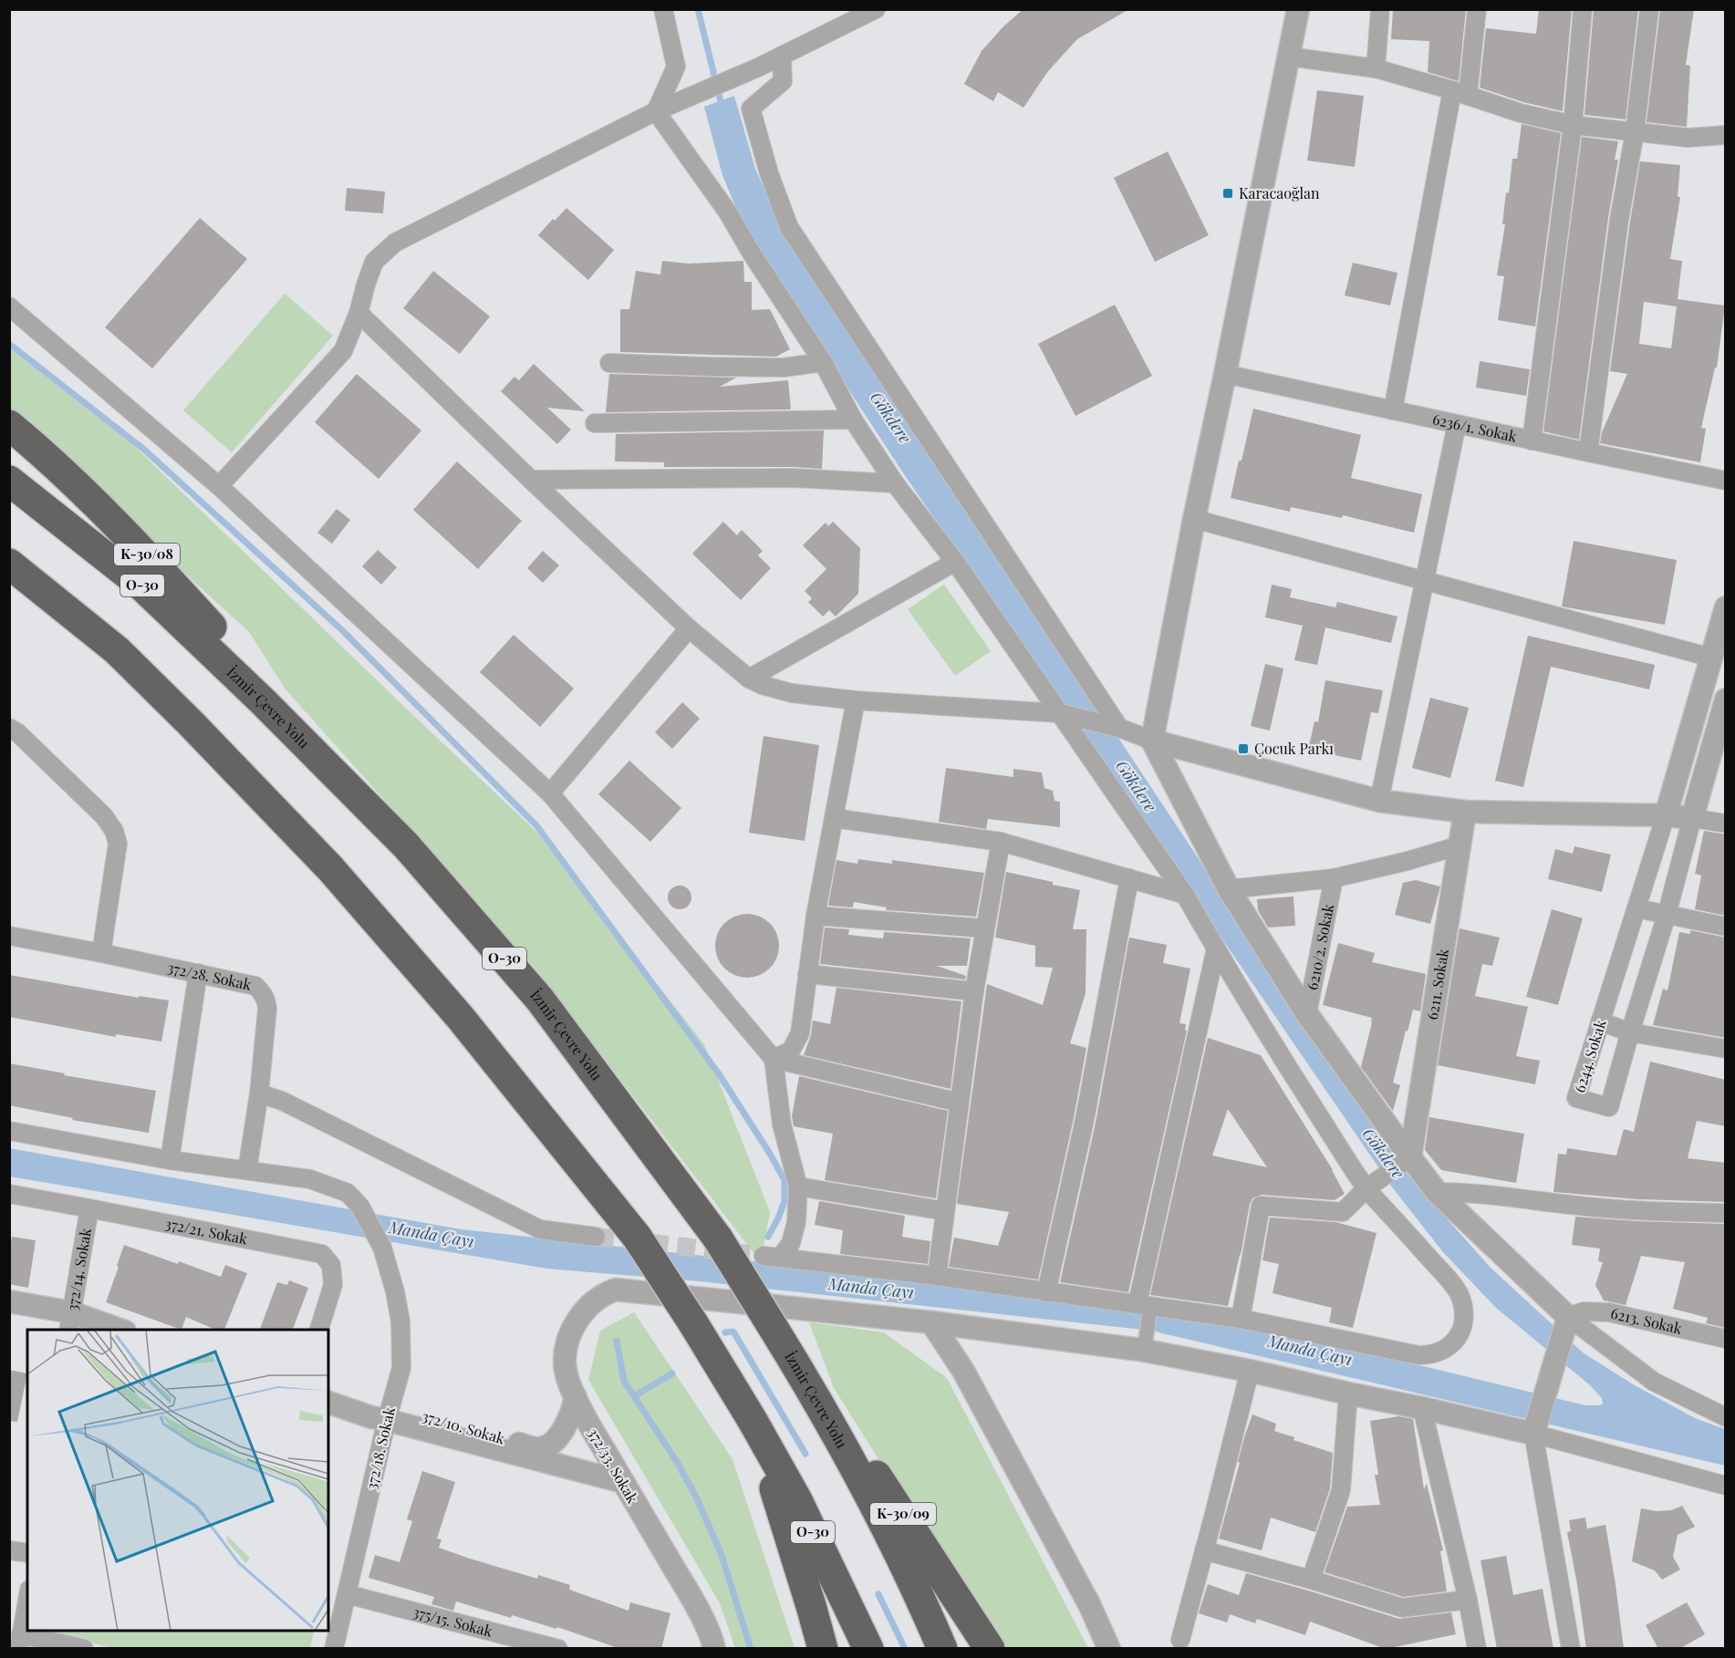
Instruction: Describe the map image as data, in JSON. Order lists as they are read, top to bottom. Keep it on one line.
{"streets":{"highway":["K-30/08","O-30","İzmir Çevre Yolu","K-30/09"],"street":["6236/1. Sokak","6210/2. Sokak","372/28. Sokak","6211. Sokak","6244. Sokak","372/21. Sokak","372/14. Sokak","6213. Sokak","372/10. Sokak","372/18. Sokak","372/33. Sokak","375/15. Sokak"]},"crossings":[["K-30/08","İzmir Çevre Yolu"],["İzmir Çevre Yolu","K-30/09"],["372/28. Sokak","372/18. Sokak"],["372/21. Sokak","372/14. Sokak"],["372/10. Sokak","372/18. Sokak"],["372/10. Sokak","372/33. Sokak"],["372/18. Sokak","375/15. Sokak"]],"water":["Gökdere","Manda Çayı"],"places":{"transit":["Karacaoğlan","Çocuk Parkı"]}}
